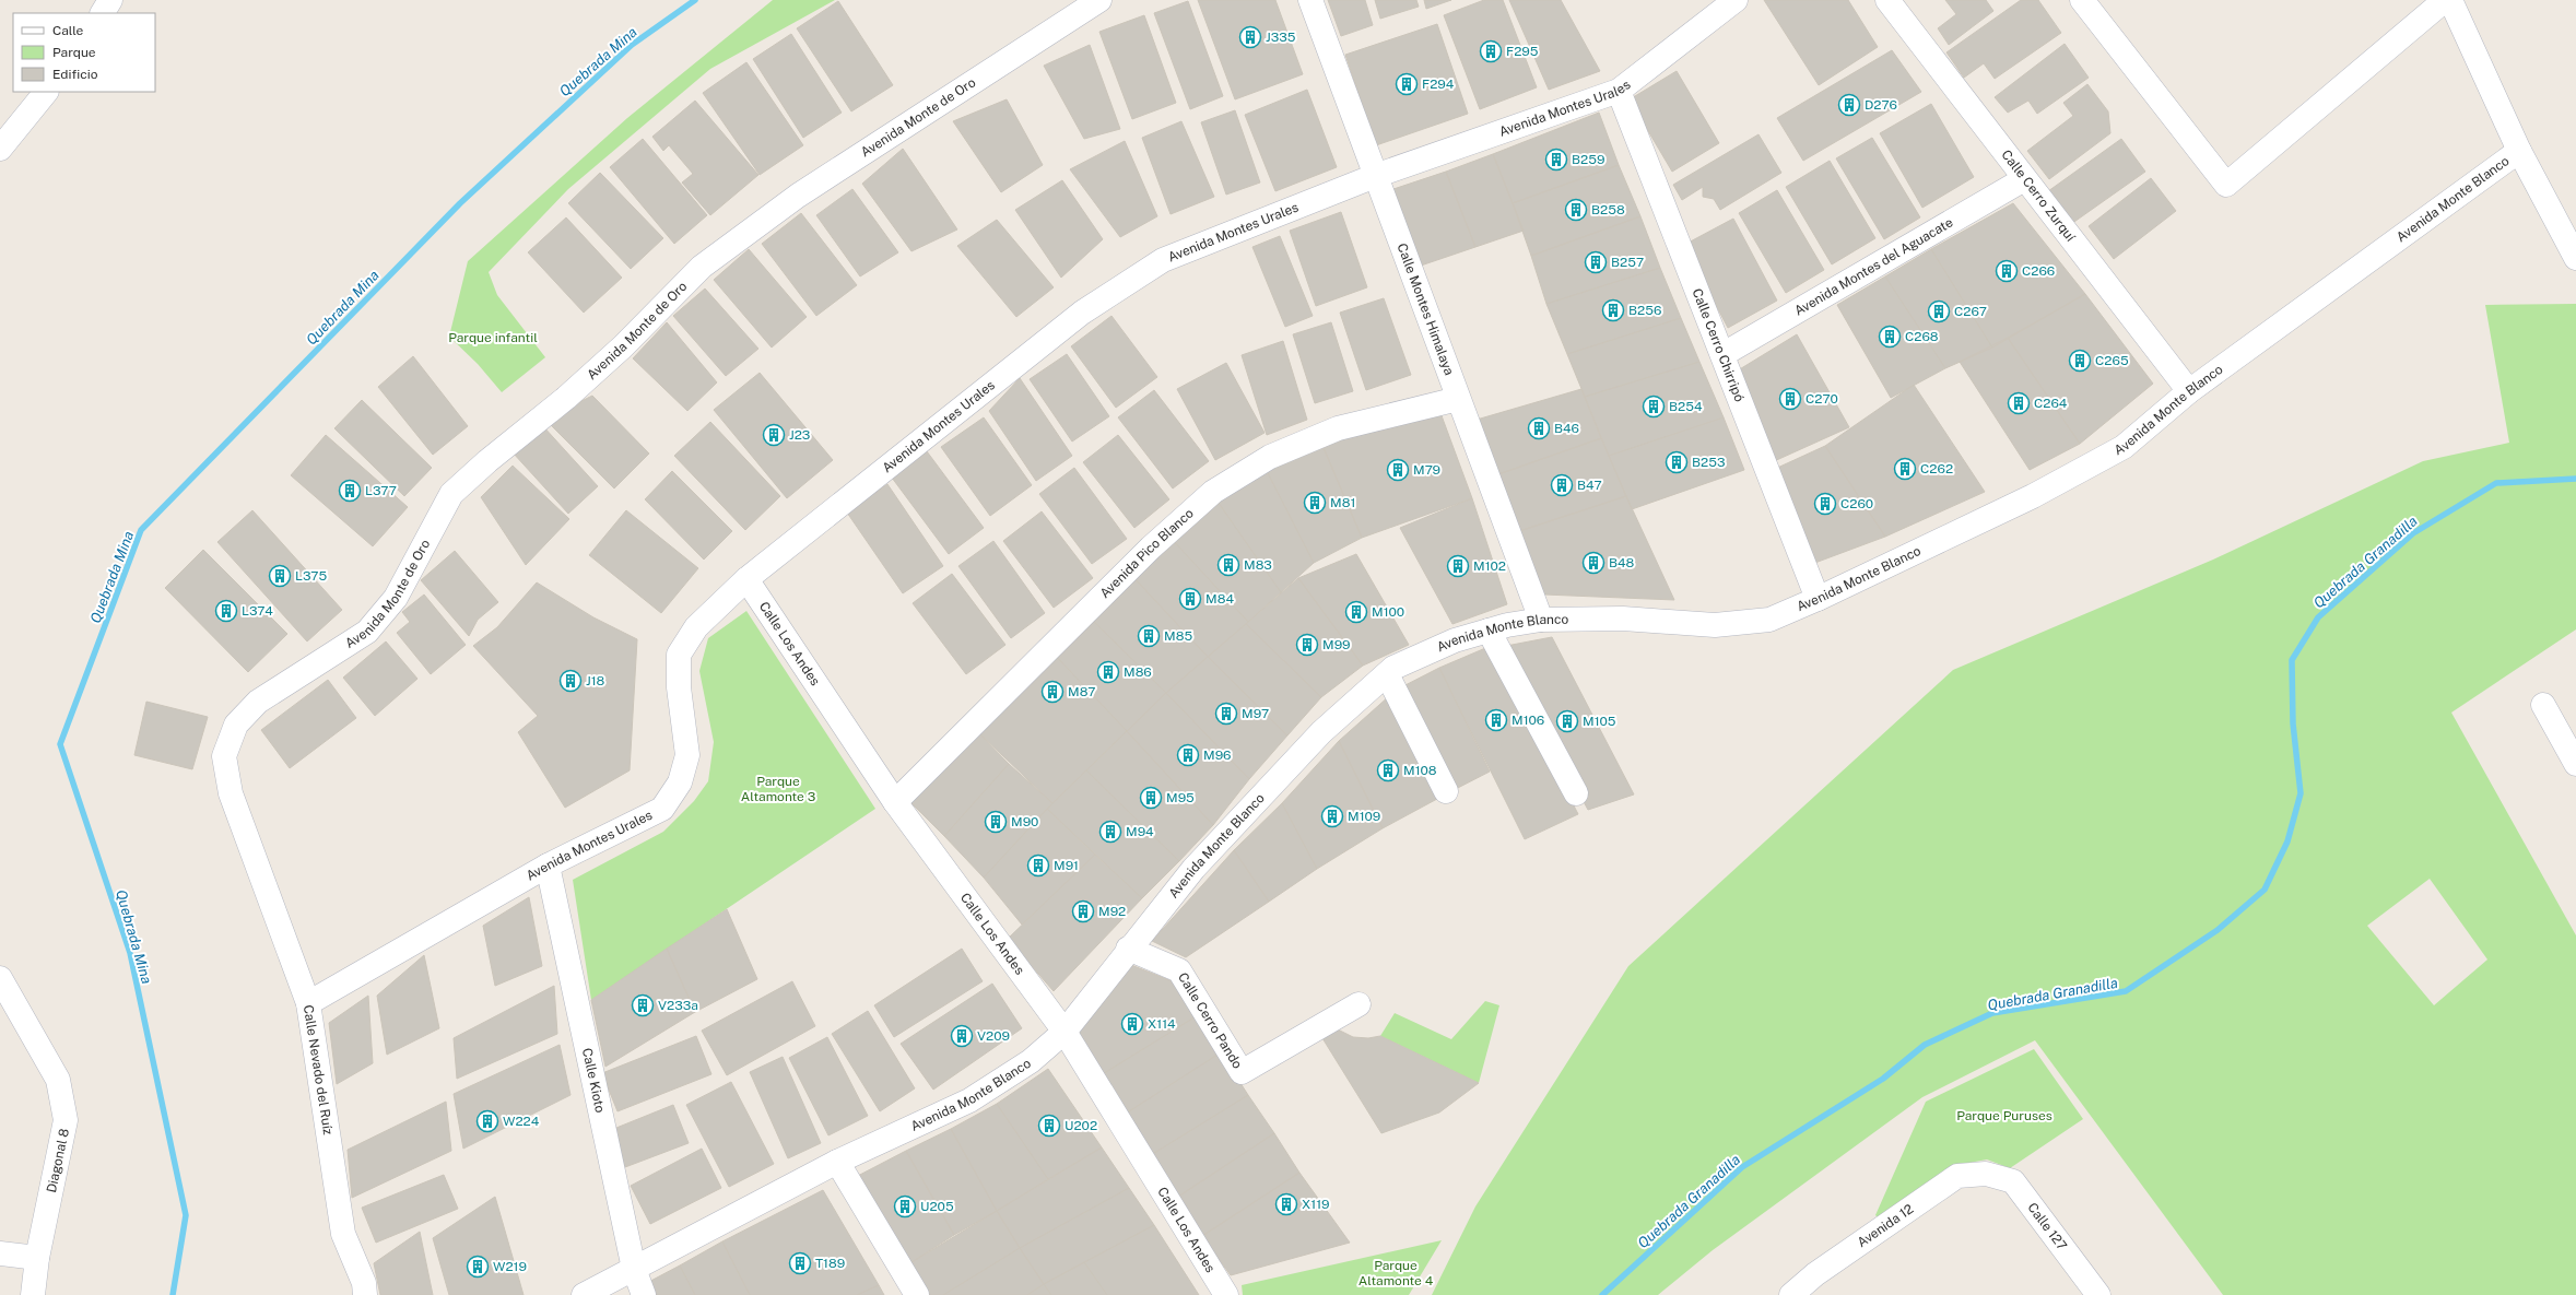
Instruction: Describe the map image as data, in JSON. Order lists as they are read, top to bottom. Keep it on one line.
{"streets":{"street":["Avenida Montes Urales","Avenida Monte de Oro","Calle Cerro Zurquí","Avenida Monte Blanco","Avenida Montes del Aguacate","Calle Montes Himalaya","Calle Cerro Chirripó","Avenida Pico Blanco","Calle Los Andes","Calle Cerro Pando","Calle Nevado del Ruíz","Calle Kioto","Diagonal 8","Avenida 12","Calle 127"]},"crossings":[["Avenida Montes Urales","Calle Montes Himalaya"],["Avenida Montes Urales","Calle Cerro Chirripó"],["Avenida Montes Urales","Calle Los Andes"],["Avenida Montes Urales","Calle Nevado del Ruíz"],["Avenida Montes Urales","Calle Kioto"],["Avenida Monte de Oro","Calle Nevado del Ruíz"],["Calle Cerro Zurquí","Avenida Monte Blanco"],["Calle Cerro Zurquí","Avenida Montes del Aguacate"],["Avenida Monte Blanco","Calle Montes Himalaya"],["Avenida Monte Blanco","Calle Cerro Chirripó"],["Avenida Monte Blanco","Calle Los Andes"],["Avenida Monte Blanco","Calle Cerro Pando"],["Avenida Monte Blanco","Calle Kioto"],["Avenida Montes del Aguacate","Calle Cerro Chirripó"],["Calle Montes Himalaya","Avenida Pico Blanco"],["Avenida Pico Blanco","Calle Los Andes"],["Avenida 12","Calle 127"]],"water":["Quebrada Mina","Quebrada Granadilla"],"parks":["Parque infantil","Parque Altamonte 3","Parque Puruses","Parque Altamonte 4"],"places":{"building":["J335","F295","F294","D276","B259","B258","B257","C266","B256","C267","C268","C265","C270","C264","B254","B46","J23","B253","C262","M79","B47","L377","M81","C260","B48","M83","M102","L375","M84","L374","M100","M85","M99","M86","J18","M87","M97","M106","M105","M96","M108","M95","M109","M90","M94","M91","M92","V233a","X114","V209","W224","U202","X119","U205","T189","W219"]},"legend":["Calle","Parque","Edificio"]}
